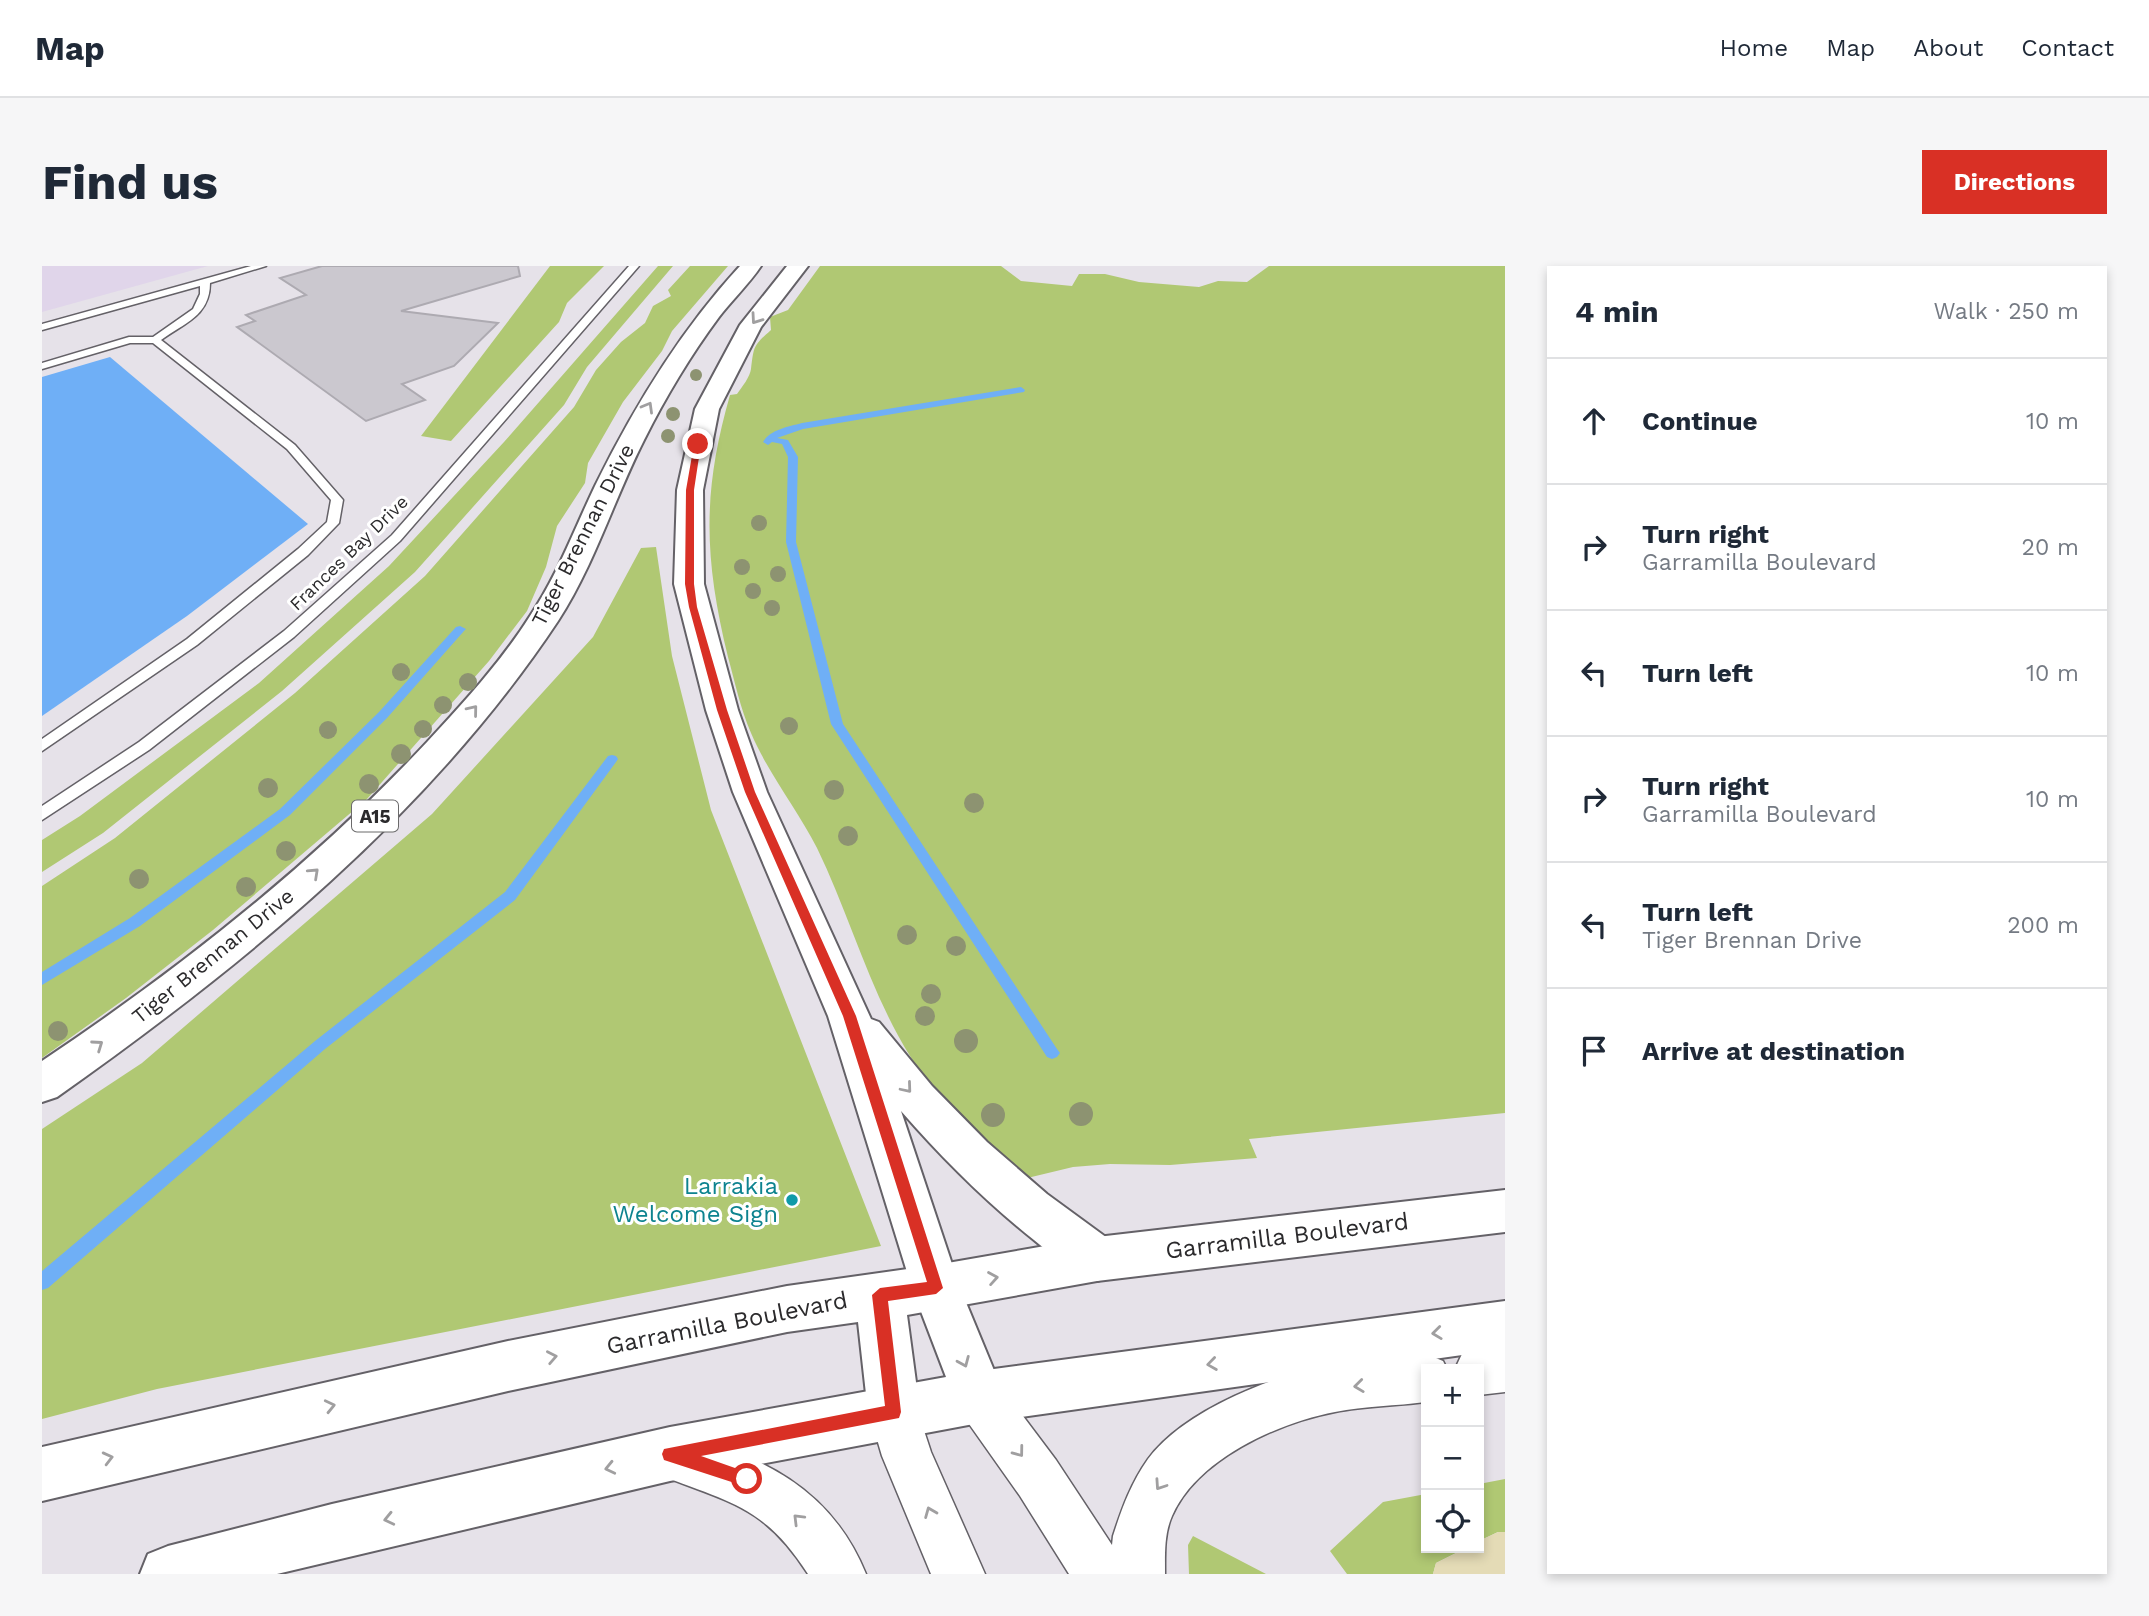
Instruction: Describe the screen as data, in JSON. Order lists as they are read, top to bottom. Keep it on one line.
{"streets":{"main road":["Tiger Brennan Drive","A15","Garramilla Boulevard"],"lane":["Frances Bay Drive"]},"one_way":["Tiger Brennan Drive"],"places":["Larrakia Welcome Sign"],"page":{"header":"Map","nav":["Home","Map","About","Contact"],"buttons":"Directions","title":"Find us","heading":["4 min","Walk · 250 m"],"list":[["Continue","10 m"],["Turn right","Garramilla Boulevard","20 m"],["Turn left","10 m"],["Turn right","Garramilla Boulevard","10 m"],["Turn left","Tiger Brennan Drive","200 m"],"Arrive at destination"],"map_buttons":["+","−"]}}
